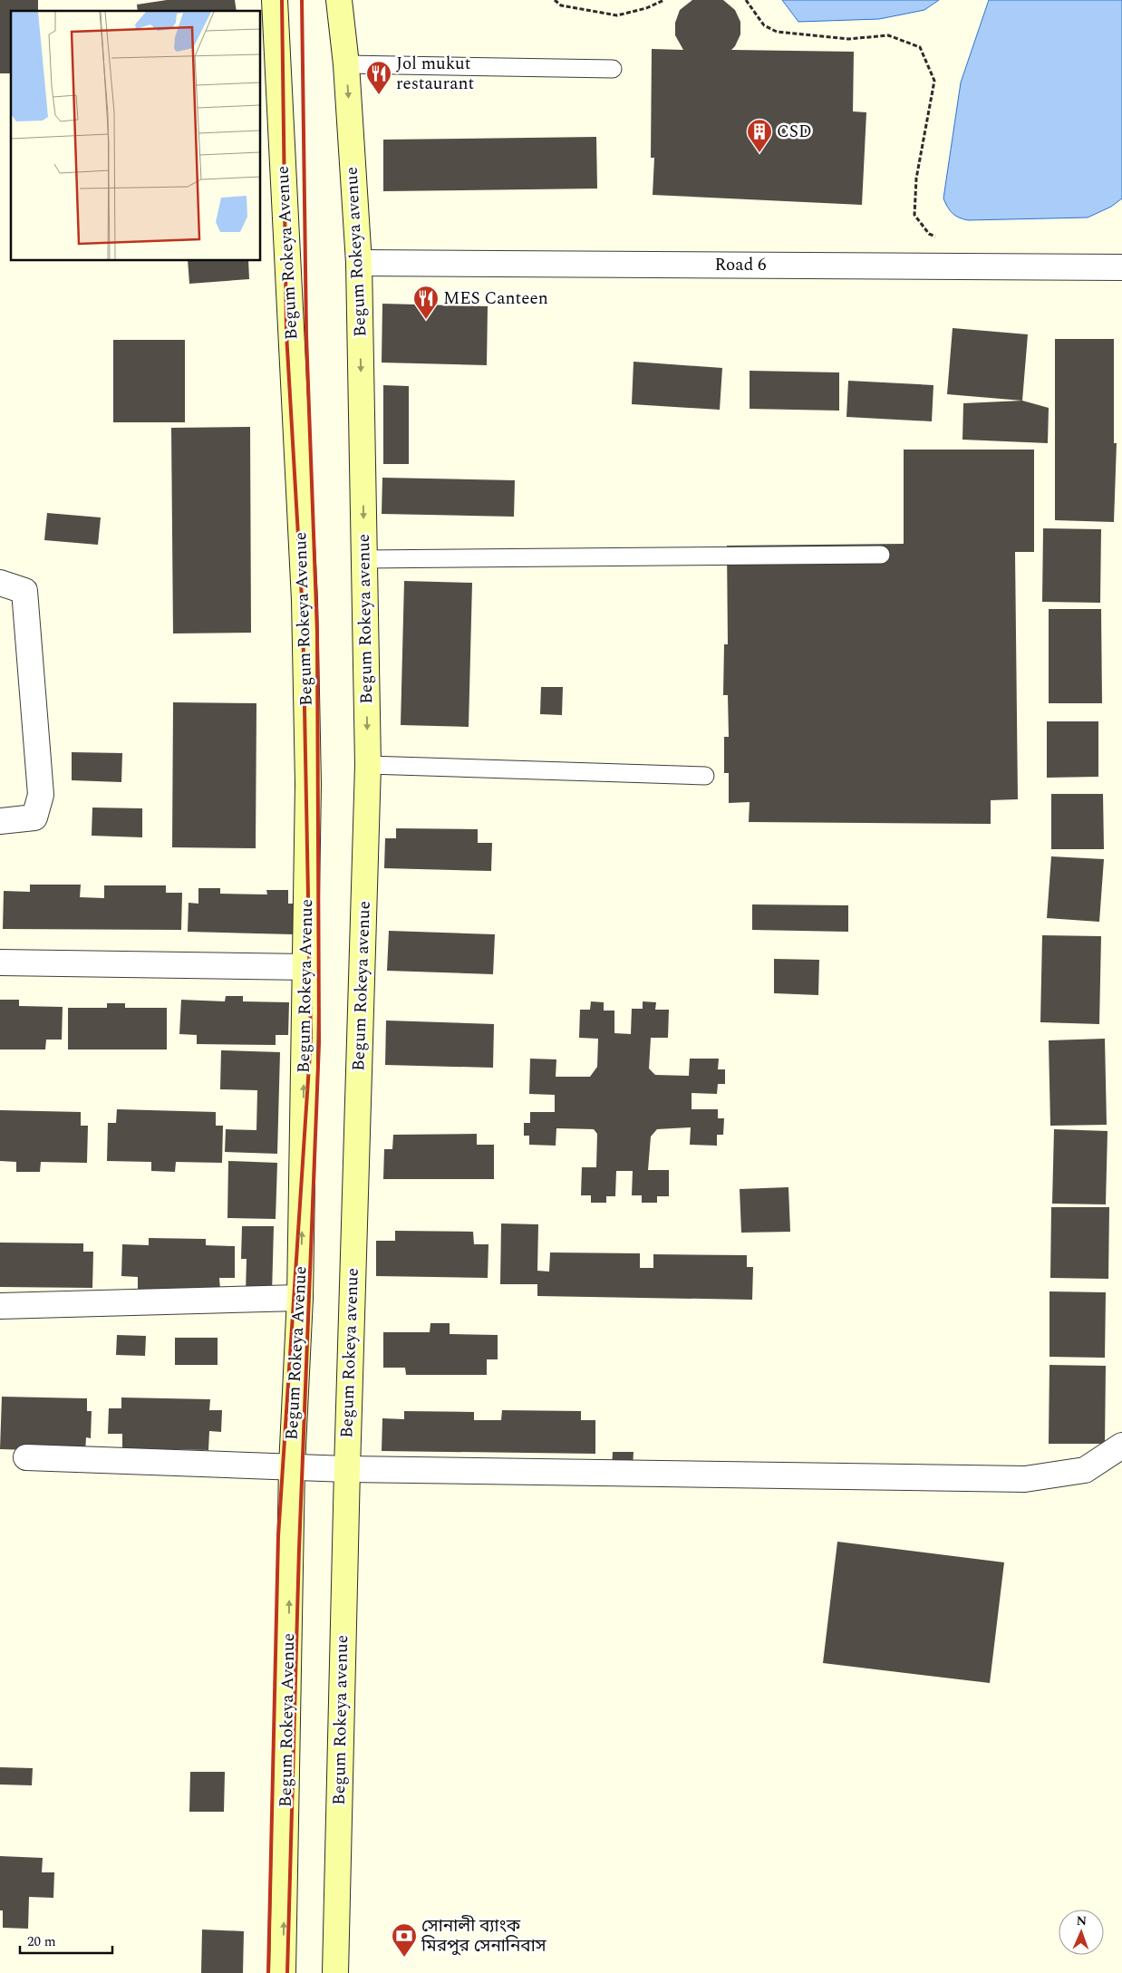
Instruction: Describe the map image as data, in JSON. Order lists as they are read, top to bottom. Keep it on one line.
{"streets":{"main road":["Begum Rokeya avenue","Begum Rokeya Avenue"],"street":["Road 6"]},"crossings":[["Begum Rokeya avenue","Road 6"]],"one_way":["Begum Rokeya avenue","Begum Rokeya Avenue"],"places":{"restaurant":["Jol mukut restaurant","MES Canteen"],"building":["CSD"],"bank":["সোনালী ব্যাংক মিরপুর সেনানিবাস"]},"scale_bar":"20 m","north":"top"}
